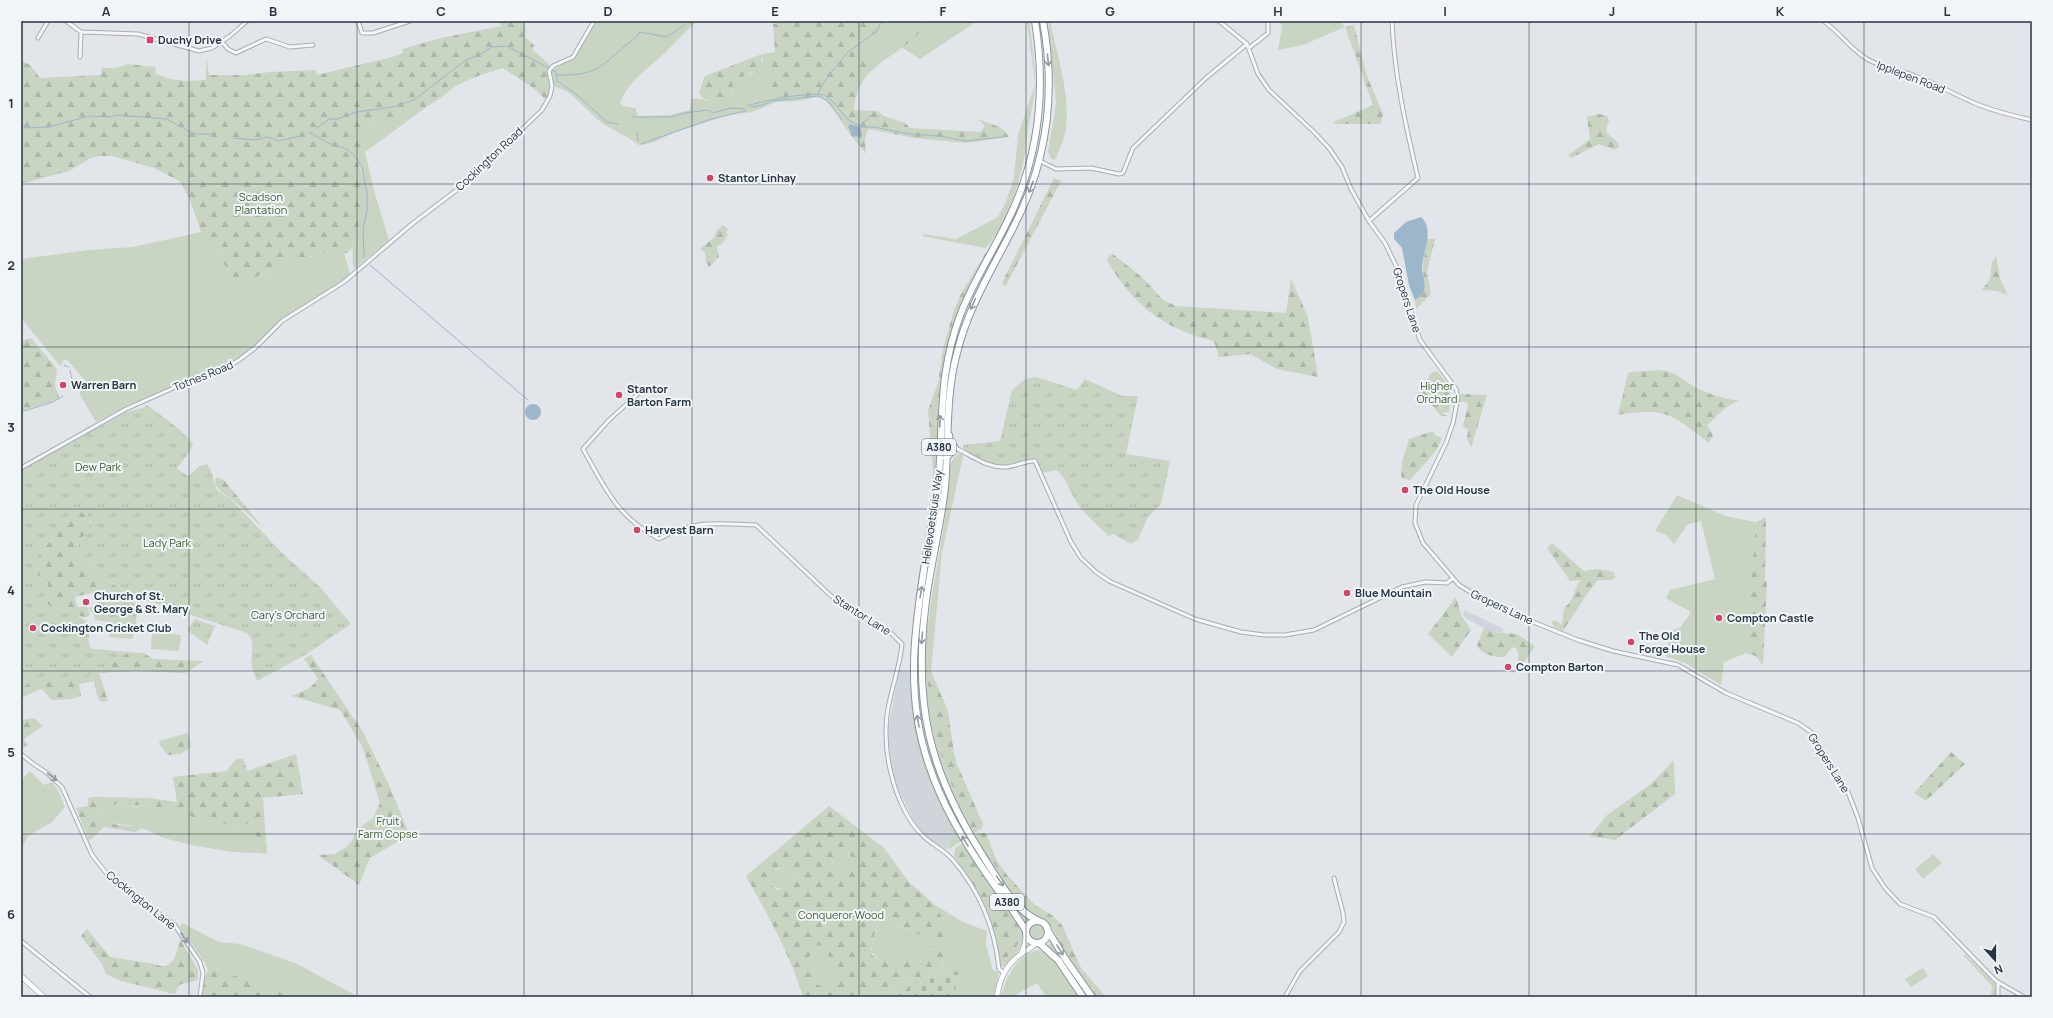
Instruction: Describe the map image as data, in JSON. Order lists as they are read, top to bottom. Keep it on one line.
{"streets":{"highway":["A380","Hellevoetsluis Way"],"street":["Ipplepen Road","Cockington Road","Gropers Lane","Totnes Road","Stantor Lane","Cockington Lane"]},"crossings":[["Cockington Road","Totnes Road"]],"one_way":["Cockington Lane"],"parks":["Scadson Plantation","Higher Orchard","Dew Park","Lady Park","Cary's Orchard","Fruit Farm Copse","Conqueror Wood"],"places":{"transit":["Duchy Drive"],"other":["Stantor Linhay","Warren Barn","Stantor Barton Farm","The Old House","Harvest Barn","Blue Mountain","Church of St. George & St. Mary","Compton Castle","Cockington Cricket Club","The Old Forge House","Compton Barton"]},"north":"bottom","grid":{"columns":["A","B","C","D","E","F","G","H","I","J","K","L"],"rows":["1","2","3","4","5","6"]}}
